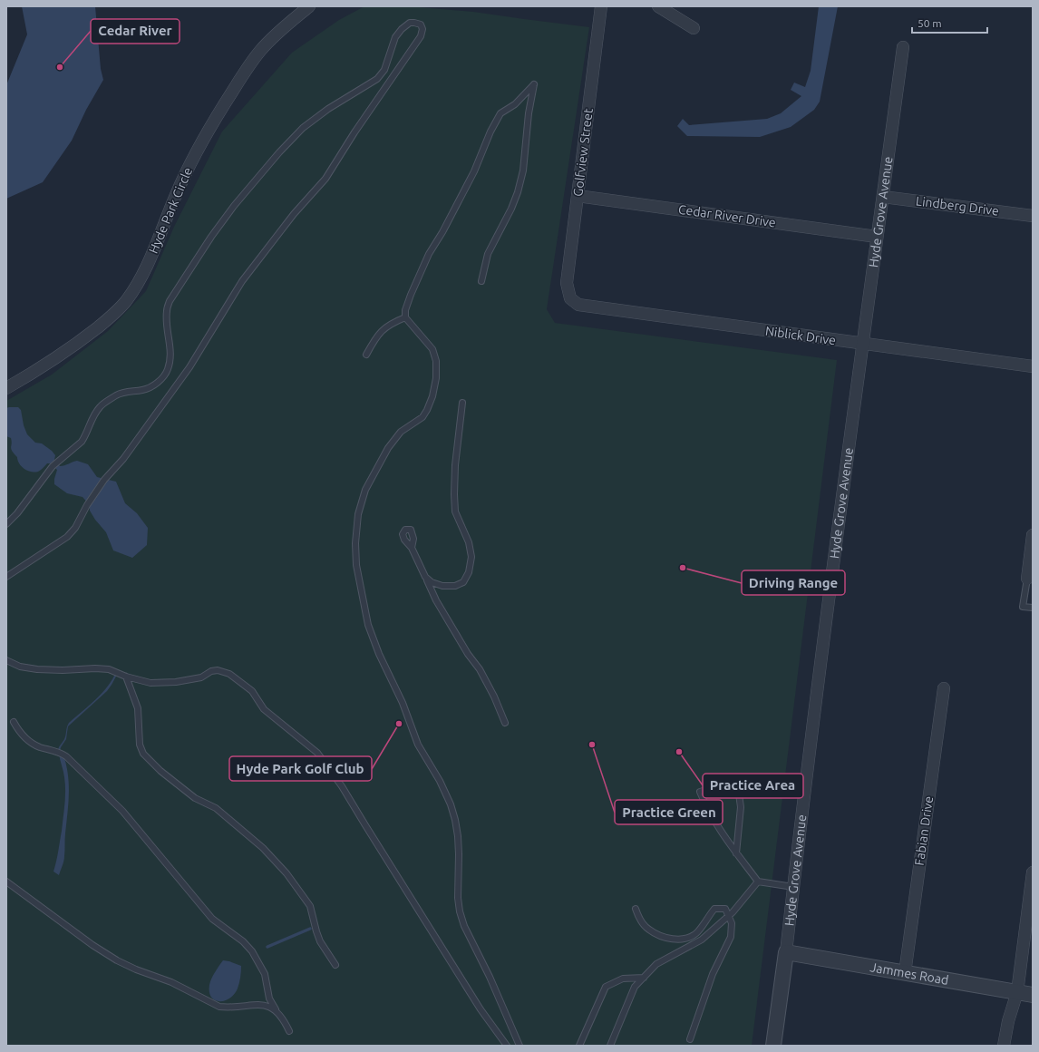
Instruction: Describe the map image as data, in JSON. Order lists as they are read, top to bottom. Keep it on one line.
{"streets":{"street":["Golfview Street","Lindberg Drive","Hyde Park Circle","Hyde Grove Avenue","Cedar River Drive","Niblick Drive","Fabian Drive","Jammes Road"]},"crossings":[["Golfview Street","Cedar River Drive"],["Golfview Street","Niblick Drive"],["Lindberg Drive","Hyde Grove Avenue"],["Hyde Grove Avenue","Cedar River Drive"],["Hyde Grove Avenue","Niblick Drive"],["Hyde Grove Avenue","Jammes Road"],["Fabian Drive","Jammes Road"]],"places":["Cedar River","Driving Range","Hyde Park Golf Club","Practice Green","Practice Area"],"scale_bar":"50 m"}
